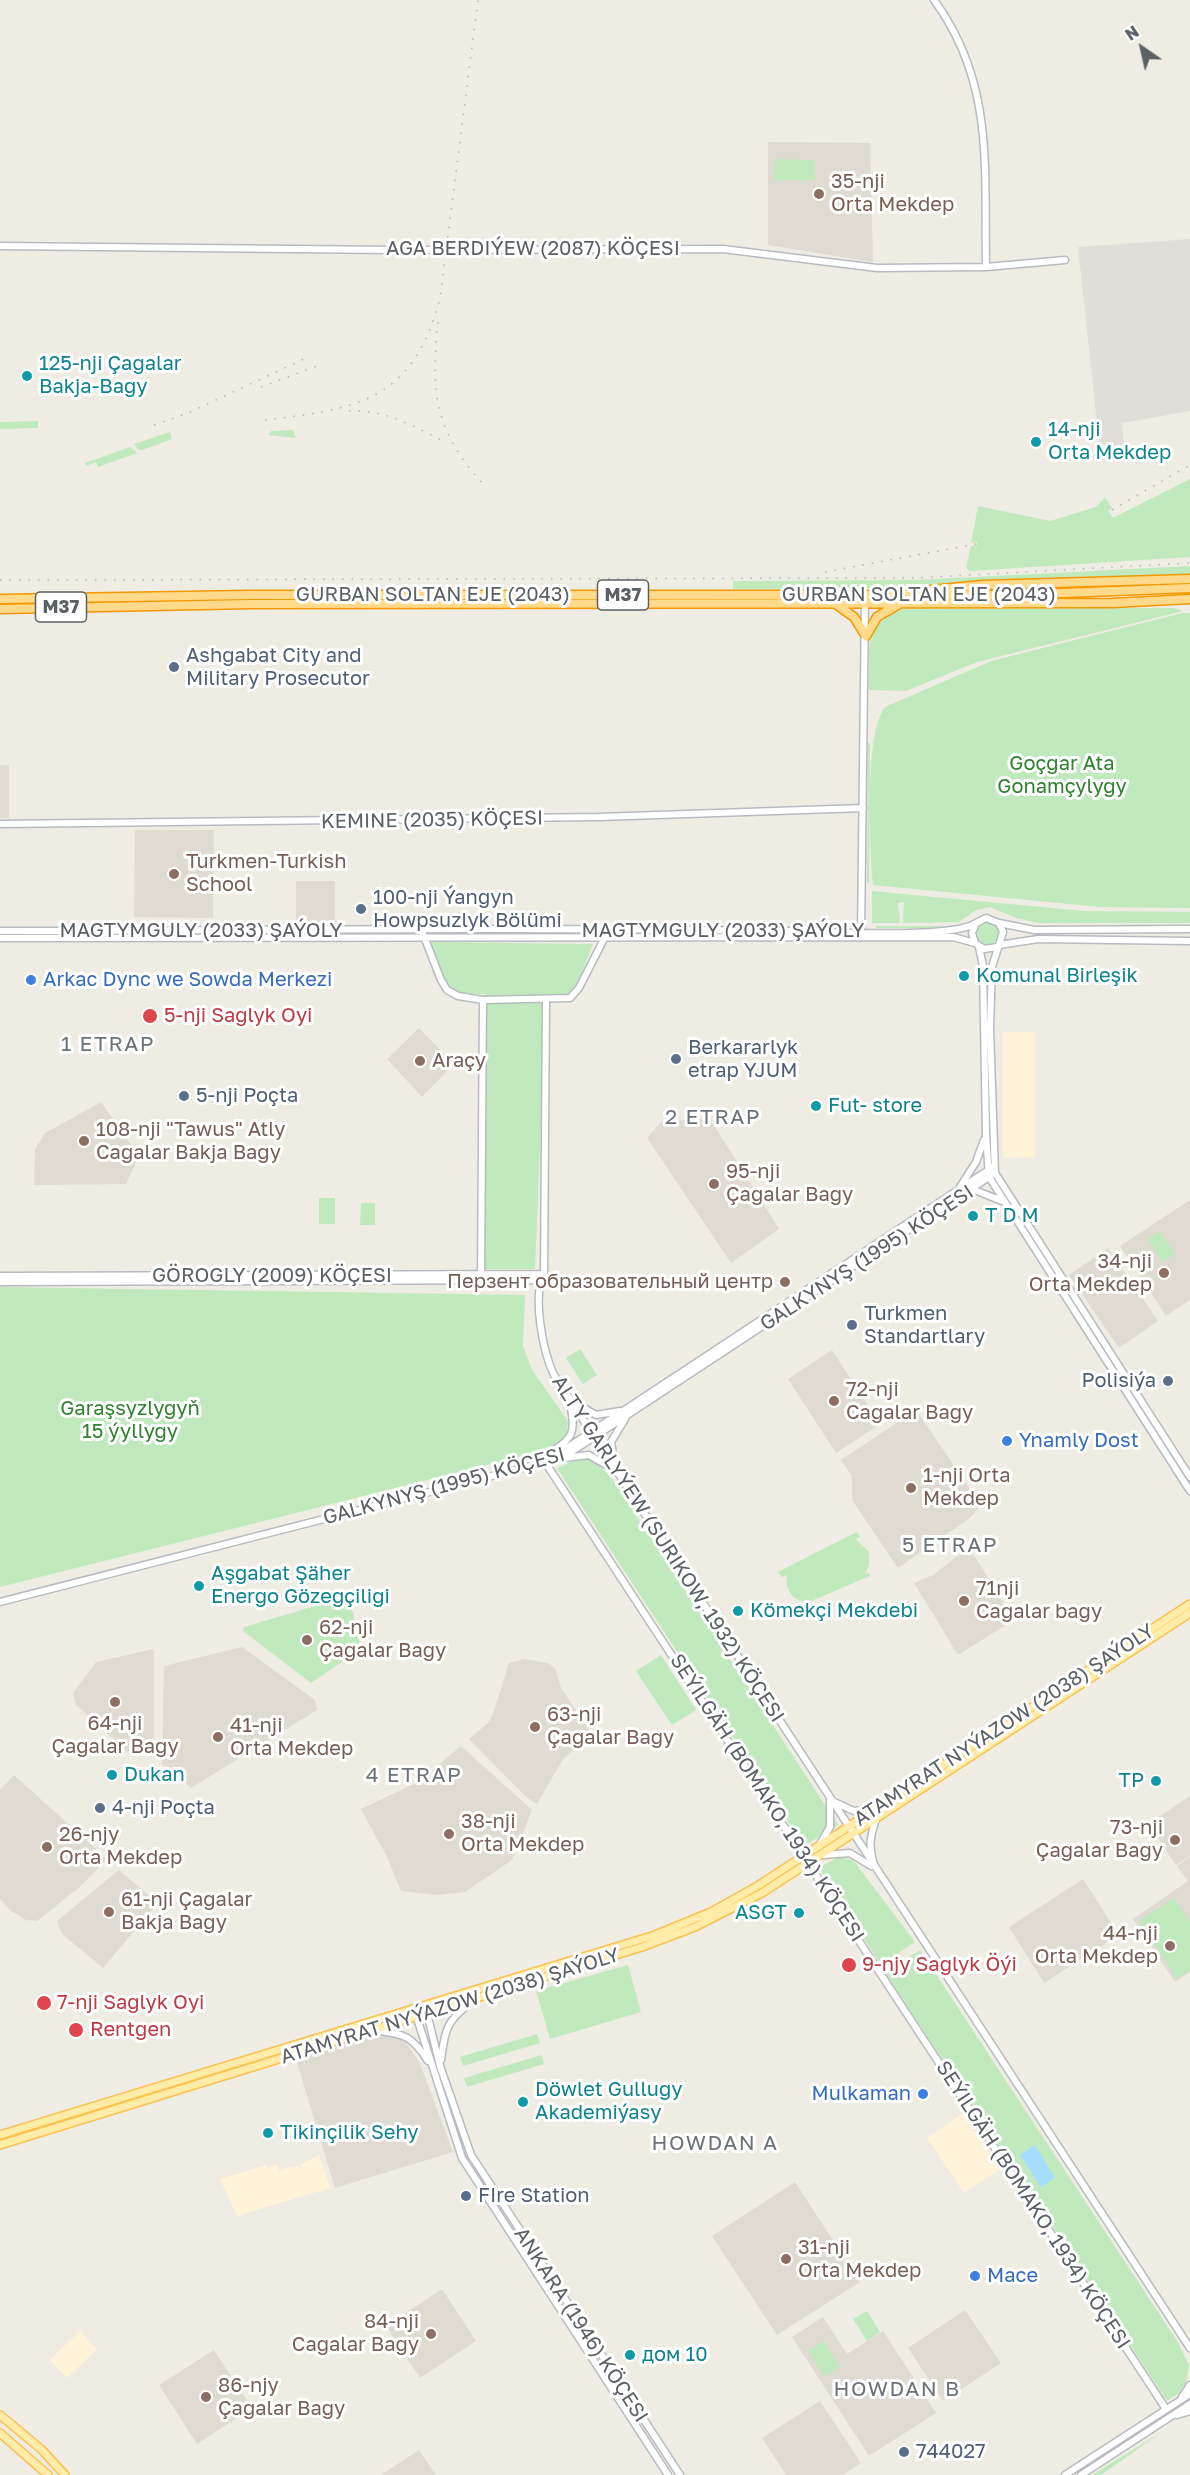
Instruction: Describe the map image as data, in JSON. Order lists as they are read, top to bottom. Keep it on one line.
{"streets":{"highway":["GURBAN SOLTAN EJE (2043)","M37"],"main road":["ATAMYRAT NYÝAZOW (2038) ŞAÝOLY"],"street":["AGA BERDIÝEW (2087) KÖÇESI","KEMINE (2035) KÖÇESI","MAGTYMGULY (2033) ŞAÝOLY","GALKYNYŞ (1995) KÖÇESI","GÖROGLY (2009) KÖÇESI","ALTY GARLYÝEW (SURIKOW, 1932) KÖÇESI","SEÝILGÄH (BOMAKO, 1934) KÖÇESI","ANKARA (1946) KÖÇESI"]},"crossings":[["GALKYNYŞ (1995) KÖÇESI","ALTY GARLYÝEW (SURIKOW, 1932) KÖÇESI"],["GALKYNYŞ (1995) KÖÇESI","SEÝILGÄH (BOMAKO, 1934) KÖÇESI"],["GÖROGLY (2009) KÖÇESI","ALTY GARLYÝEW (SURIKOW, 1932) KÖÇESI"],["ALTY GARLYÝEW (SURIKOW, 1932) KÖÇESI","ATAMYRAT NYÝAZOW (2038) ŞAÝOLY"],["ATAMYRAT NYÝAZOW (2038) ŞAÝOLY","SEÝILGÄH (BOMAKO, 1934) KÖÇESI"],["ATAMYRAT NYÝAZOW (2038) ŞAÝOLY","ANKARA (1946) KÖÇESI"]],"districts":["1 ETRAP","2 ETRAP","5 ETRAP","4 ETRAP","HOWDAN A","HOWDAN B"],"parks":["Goçgar Ata Gonamçylygy","Garaşsyzlygyň 15 ýyllygy"],"places":["35-nji Orta Mekdep","125-nji Çagalar Bakja-Bagy","14-nji Orta Mekdep","Ashgabat City and Military Prosecutor","Turkmen-Turkish School","100-nji Ýangyn Howpsuzlyk Bölümi","Komunal Birleşik","Arkac Dync we Sowda Merkezi","5-nji Saglyk Oyi","Berkararlyk etrap YJUM","Araçy","5-nji Poçta","Fut- store","108-nji \"Tawus\" Atly Cagalar Bakja Bagy","95-nji Çagalar Bagy","T D M","34-nji Orta Mekdep","Перзент образовательный центр","Turkmen Standartlary","Polisiýa","72-nji Cagalar Bagy","Ynamly Dost","1-nji Orta Mekdep","Aşgabat Şäher Energo Gözegçiligi","71nji Cagalar bagy","Kömekçi Mekdebi","62-nji Çagalar Bagy","64-nji Çagalar Bagy","63-nji Çagalar Bagy","41-nji Orta Mekdep","Dukan","TP","4-nji Poçta","38-nji Orta Mekdep","73-nji Çagalar Bagy","26-njy Orta Mekdep","61-nji Çagalar Bakja Bagy","ASGT","44-nji Orta Mekdep","9-njy Saglyk Öýi","7-nji Saglyk Oyi","Rentgen","Mulkaman","Döwlet Gullugy Akademiýasy","Tikinçilik Sehy","FIre Station","31-nji Orta Mekdep","Mace","84-nji Cagalar Bagy","дом 10","86-njy Çagalar Bagy","744027"],"north":"top left"}
